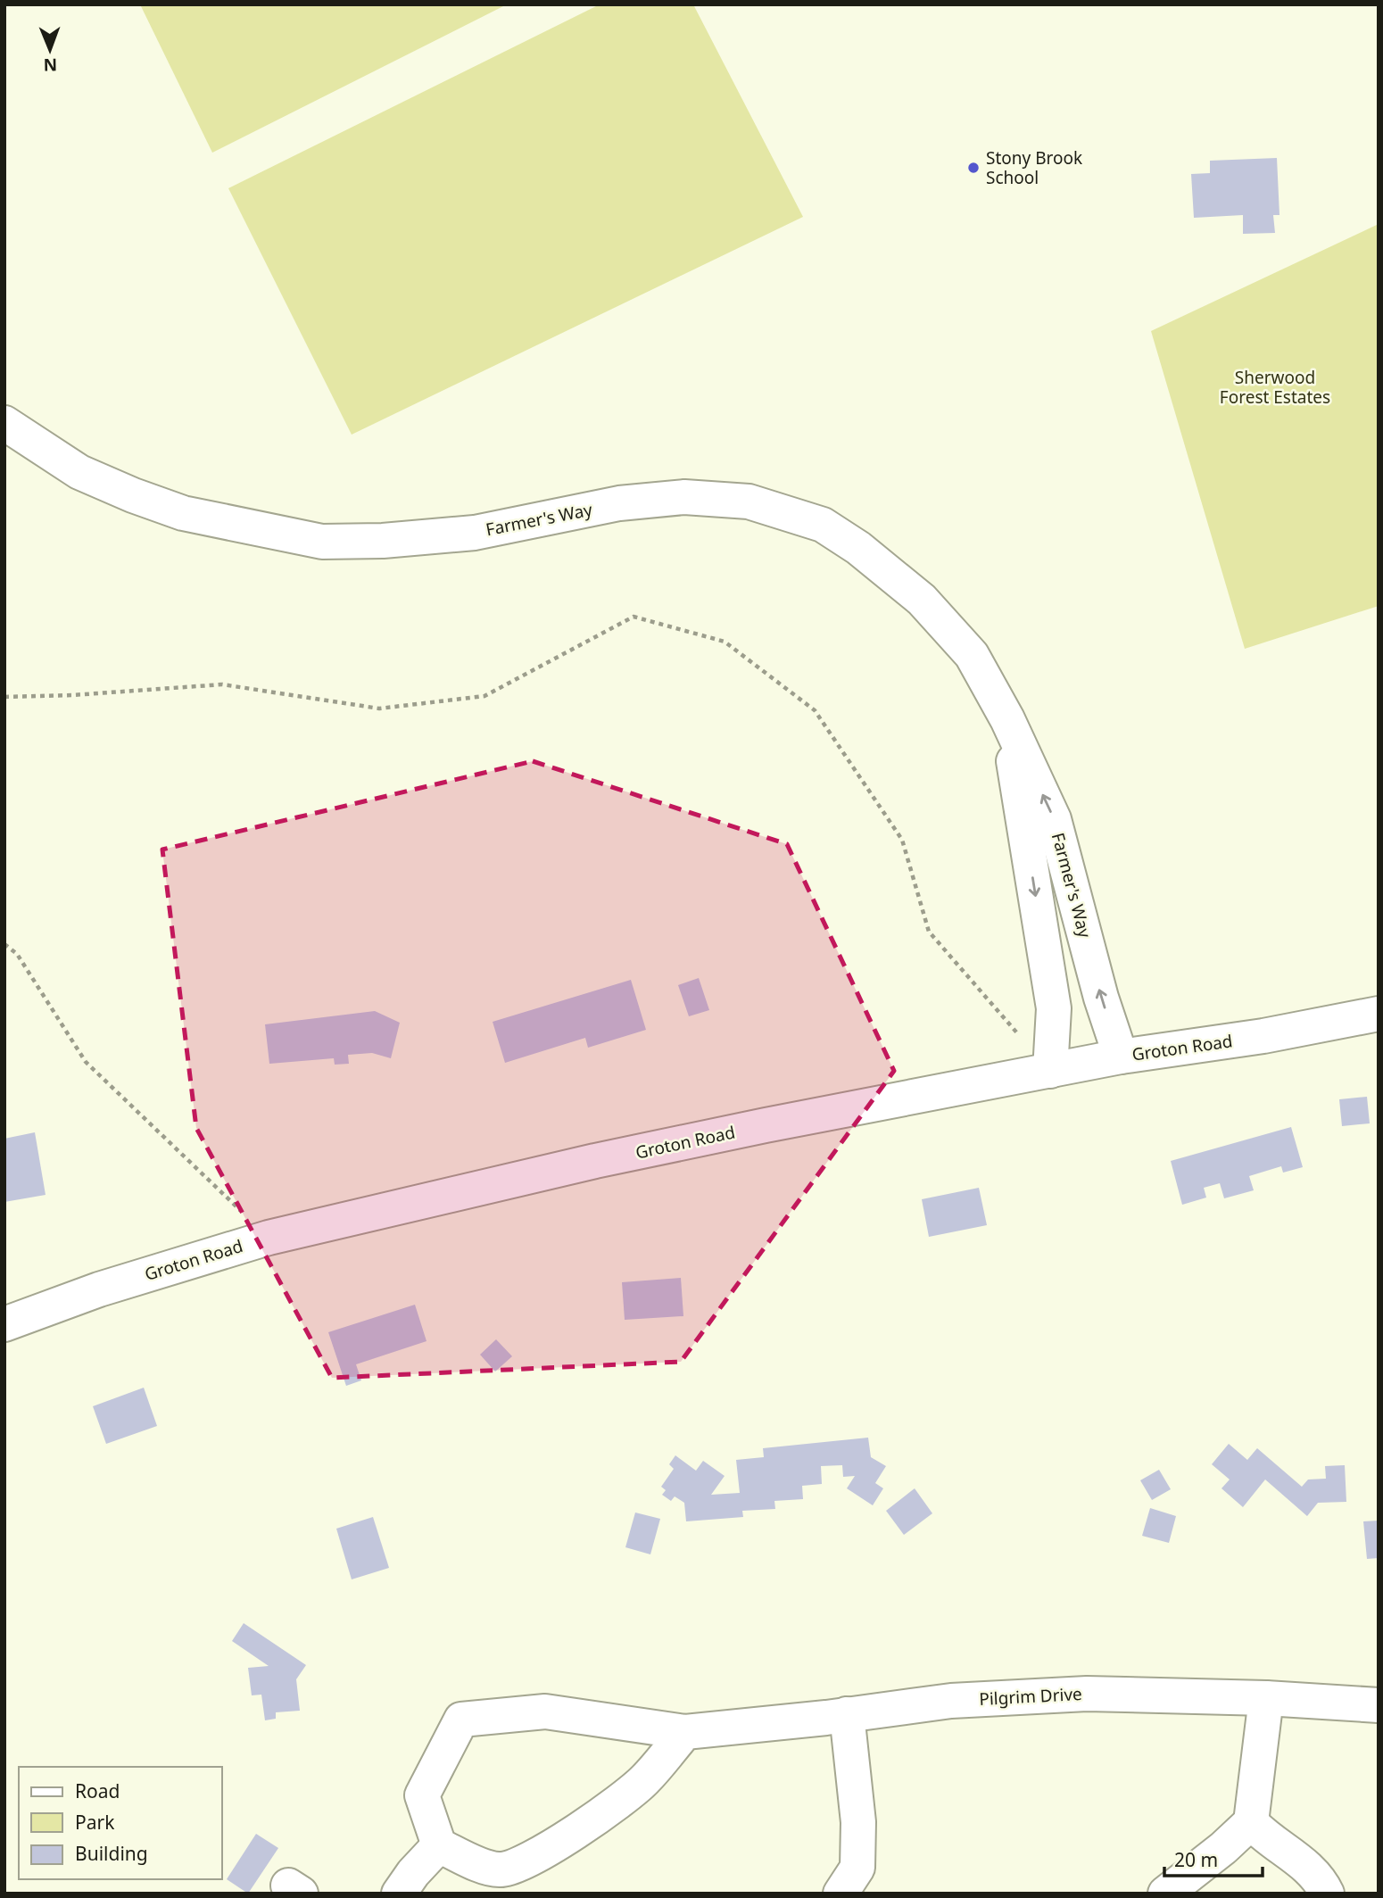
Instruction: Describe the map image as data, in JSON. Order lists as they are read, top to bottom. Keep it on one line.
{"streets":{"street":["Farmer's Way","Groton Road","Pilgrim Drive"]},"crossings":[["Farmer's Way","Groton Road"]],"parks":["Sherwood Forest Estates"],"places":["Stony Brook School"],"legend":["Road","Park","Building"],"scale_bar":"20 m","north":"bottom"}
